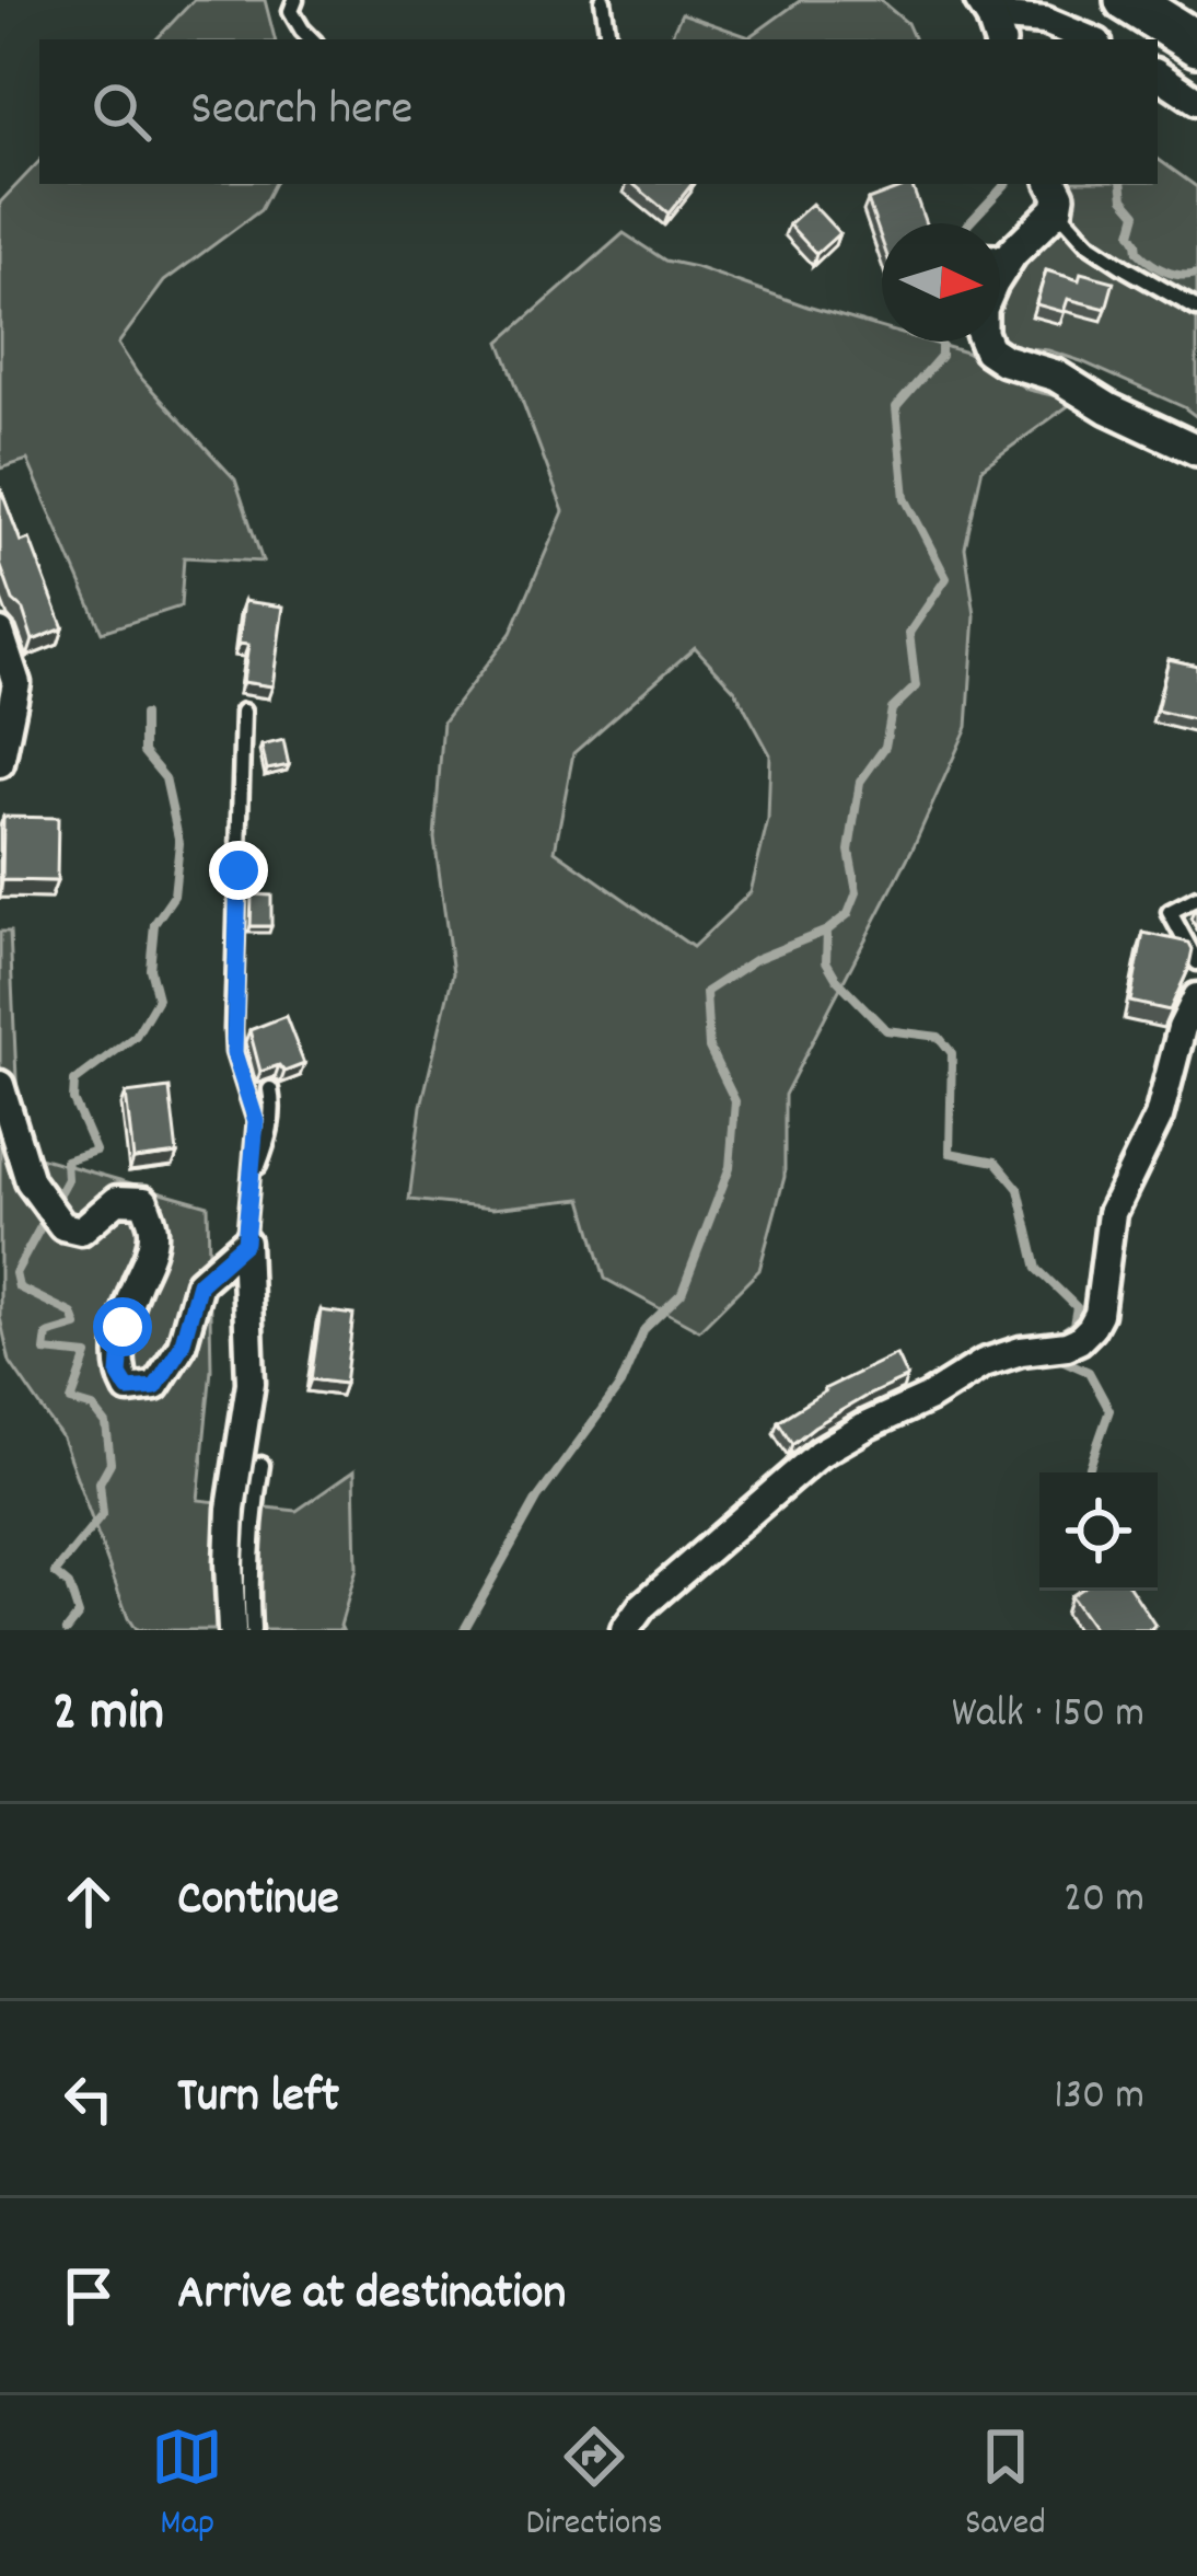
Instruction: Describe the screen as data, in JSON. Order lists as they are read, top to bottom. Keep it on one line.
{"north":"right","page":{"search":"Search here","heading":["2 min","Walk · 150 m"],"list":[["Continue","20 m"],["Turn left","130 m"],"Arrive at destination"],"nav":["Map","Directions","Saved"]}}
